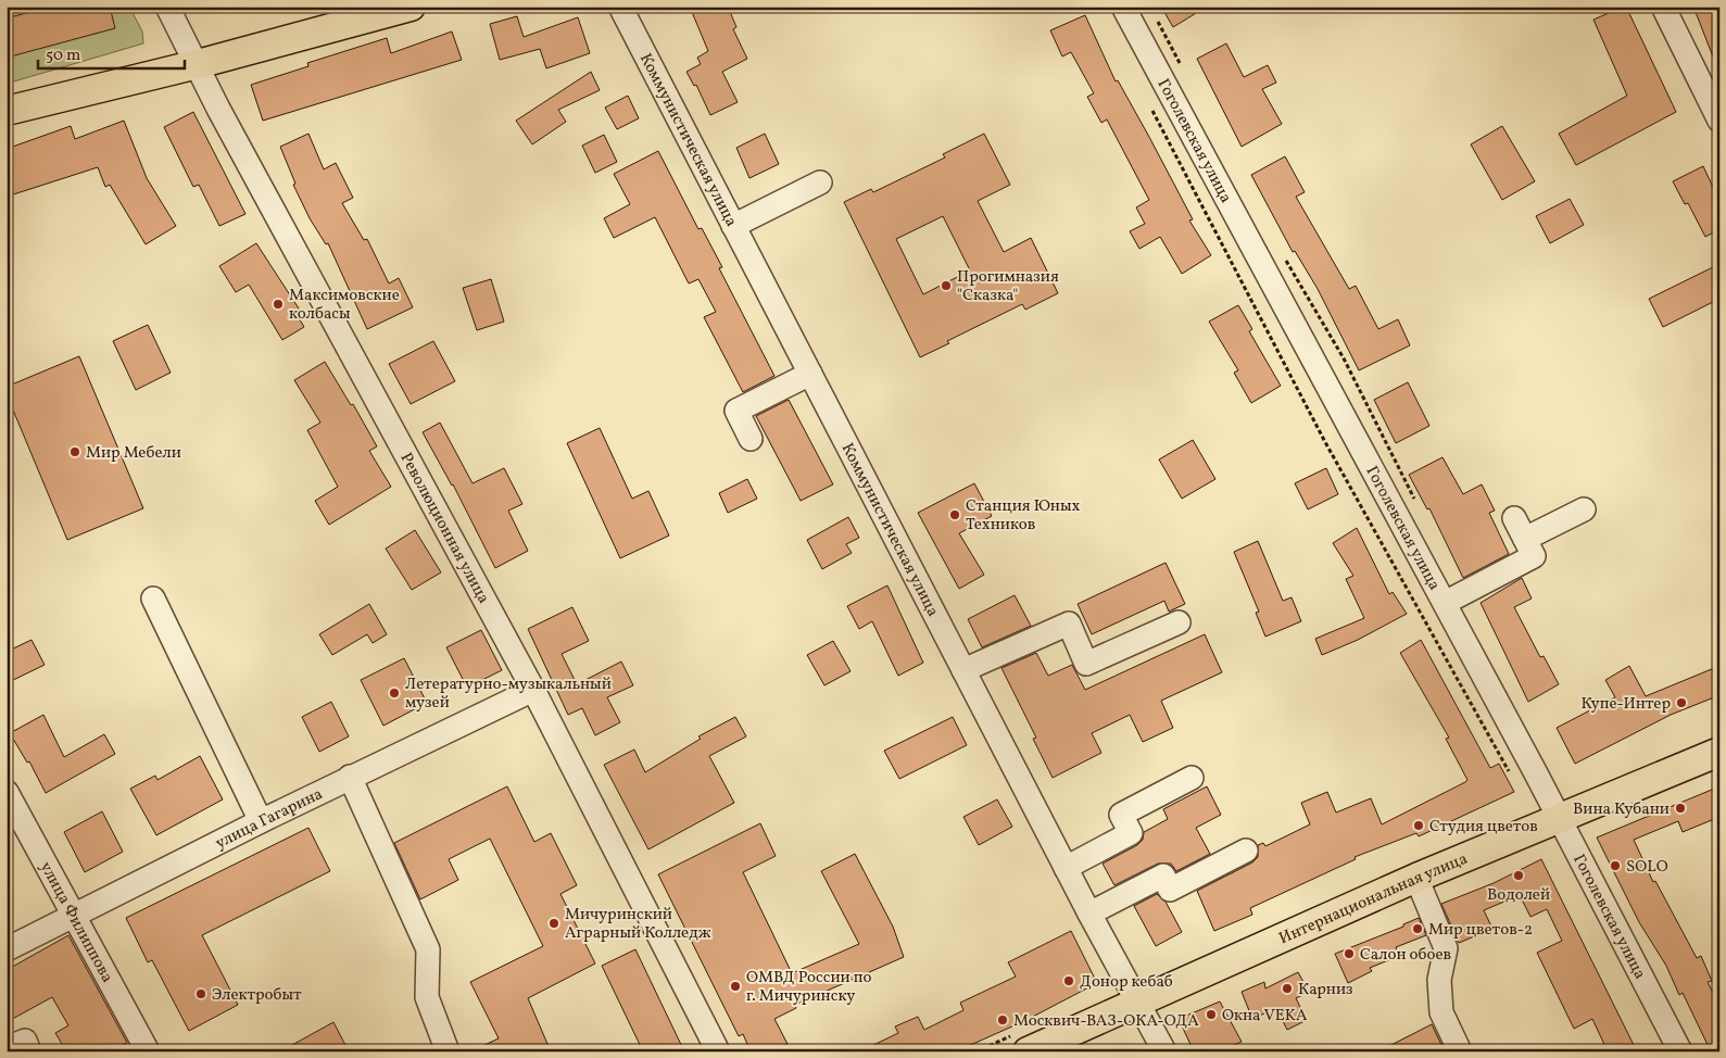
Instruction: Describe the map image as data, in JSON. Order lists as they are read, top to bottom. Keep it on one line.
{"streets":{"main road":["Интернациональная улица"],"street":["Коммунистическая улица","Гоголевская улица","Революционная улица","улица Гагарина","улица Филиппова"]},"crossings":[["Коммунистическая улица","Интернациональная улица"],["Гоголевская улица","Интернациональная улица"],["Революционная улица","улица Гагарина"],["улица Гагарина","улица Филиппова"]],"places":["Прогимназия \"Сказка\"","Максимовские колбасы","Мир Мебели","Станция Юных Техников","Летературно-музыкальный музей","Купе-Интер","Вина Кубани","Студия цветов","SOLO","Водолей","Мичуринский Аграрный Колледж","Мир цветов-2","Салон обоев","Донор кебаб","ОМВД России по г. Мичуринску","Карниз","Электробыт","Окна VEKA","Москвич-ВАЗ-ОКА-ОДА"],"scale_bar":"50 m"}
